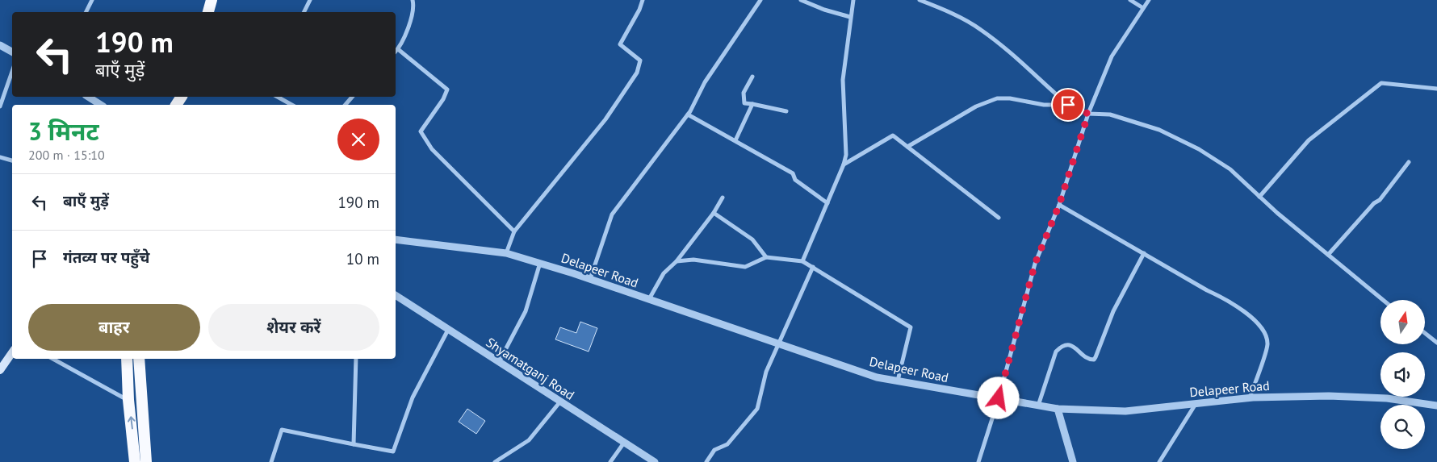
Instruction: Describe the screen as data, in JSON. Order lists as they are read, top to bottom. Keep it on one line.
{"streets":{"street":["Delapeer Road","Shyamatganj Road"]},"north":"top","page":{"turn":["190 m","बाएँ मुड़ें"],"heading":["3 मिनट","200 m · 15:10"],"list":[{"name":"बाएँ मुड़ें","value":"190 m"},{"name":"गंतव्य पर पहुँचे","value":"10 m"}],"buttons":["बाहर","शेयर करें"]}}
